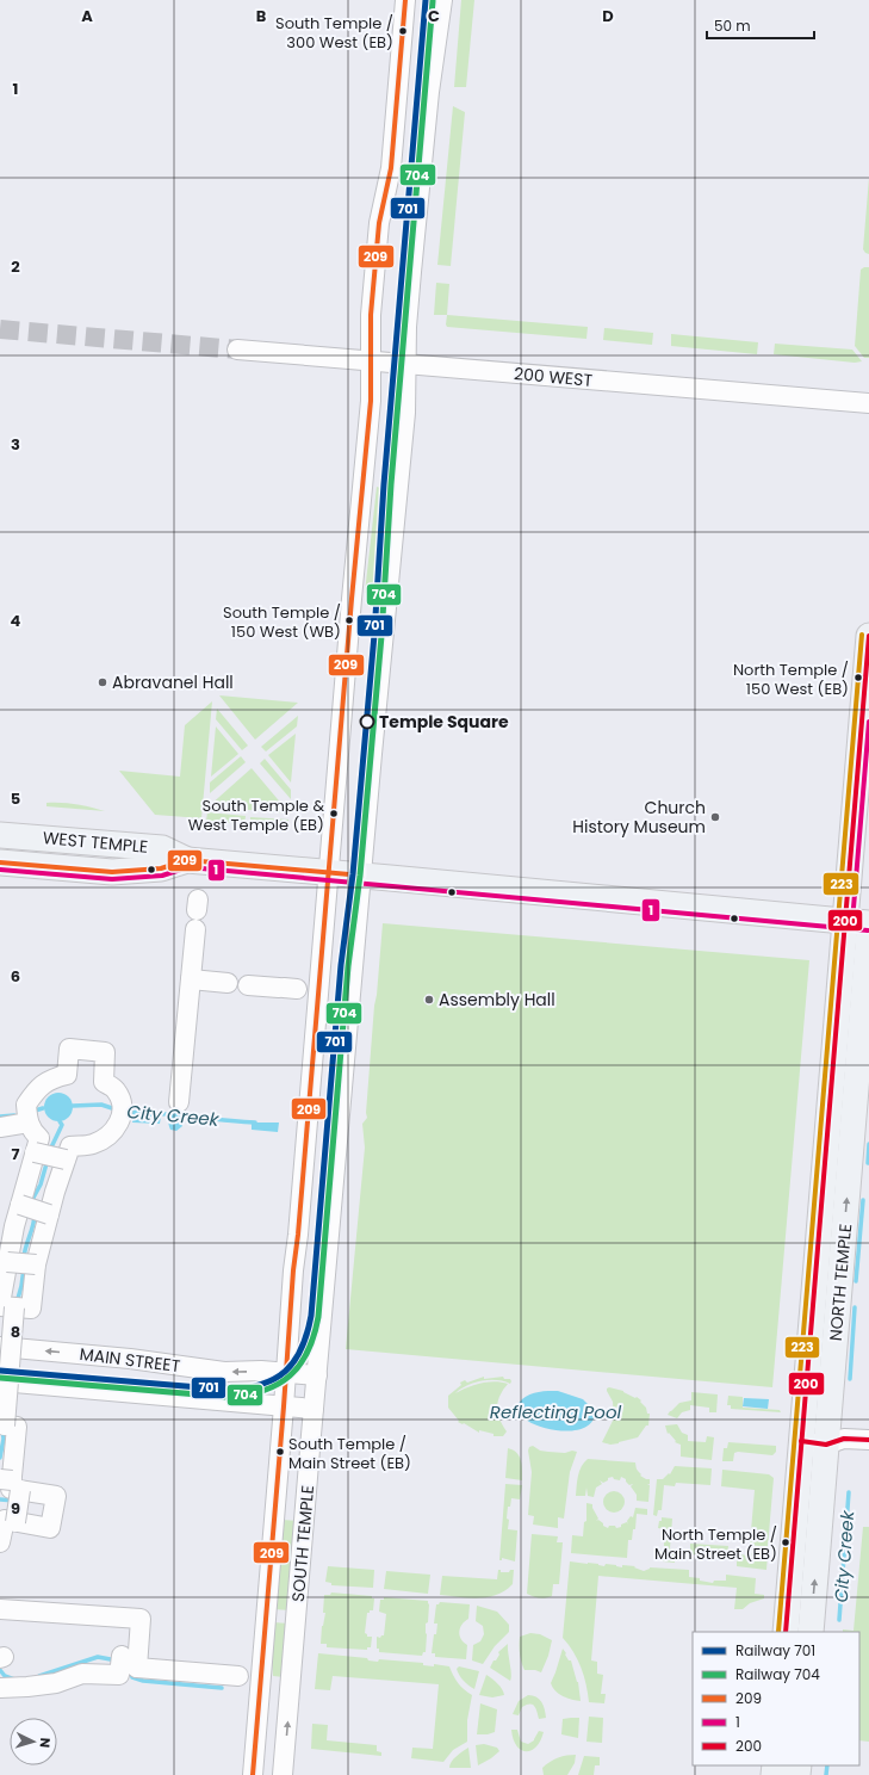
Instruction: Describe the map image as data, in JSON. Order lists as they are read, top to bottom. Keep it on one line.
{"streets":{"main road":["WEST TEMPLE","NORTH TEMPLE"],"street":["200 WEST","MAIN STREET","SOUTH TEMPLE"]},"crossings":[["200 WEST","SOUTH TEMPLE"],["WEST TEMPLE","NORTH TEMPLE"],["WEST TEMPLE","SOUTH TEMPLE"],["MAIN STREET","SOUTH TEMPLE"]],"water":["City Creek","Reflecting Pool"],"places":["South Temple / 300 West (EB)","South Temple / 150 West (WB)","North Temple / 150 West (EB)","Abravanel Hall","Temple Square","South Temple & West Temple (EB)","Church History Museum","Assembly Hall","South Temple / Main Street (EB)","North Temple / Main Street (EB)"],"lines":["rail line 701","transit line 209","rail line 704","transit line 223","transit line 200","transit line 1"],"legend":["Railway 701","Railway 704","209","1","200"],"scale_bar":"50 m","north":"right","grid":{"columns":["A","B","C","D"],"rows":["1","2","3","4","5","6","7","8","9"]}}
